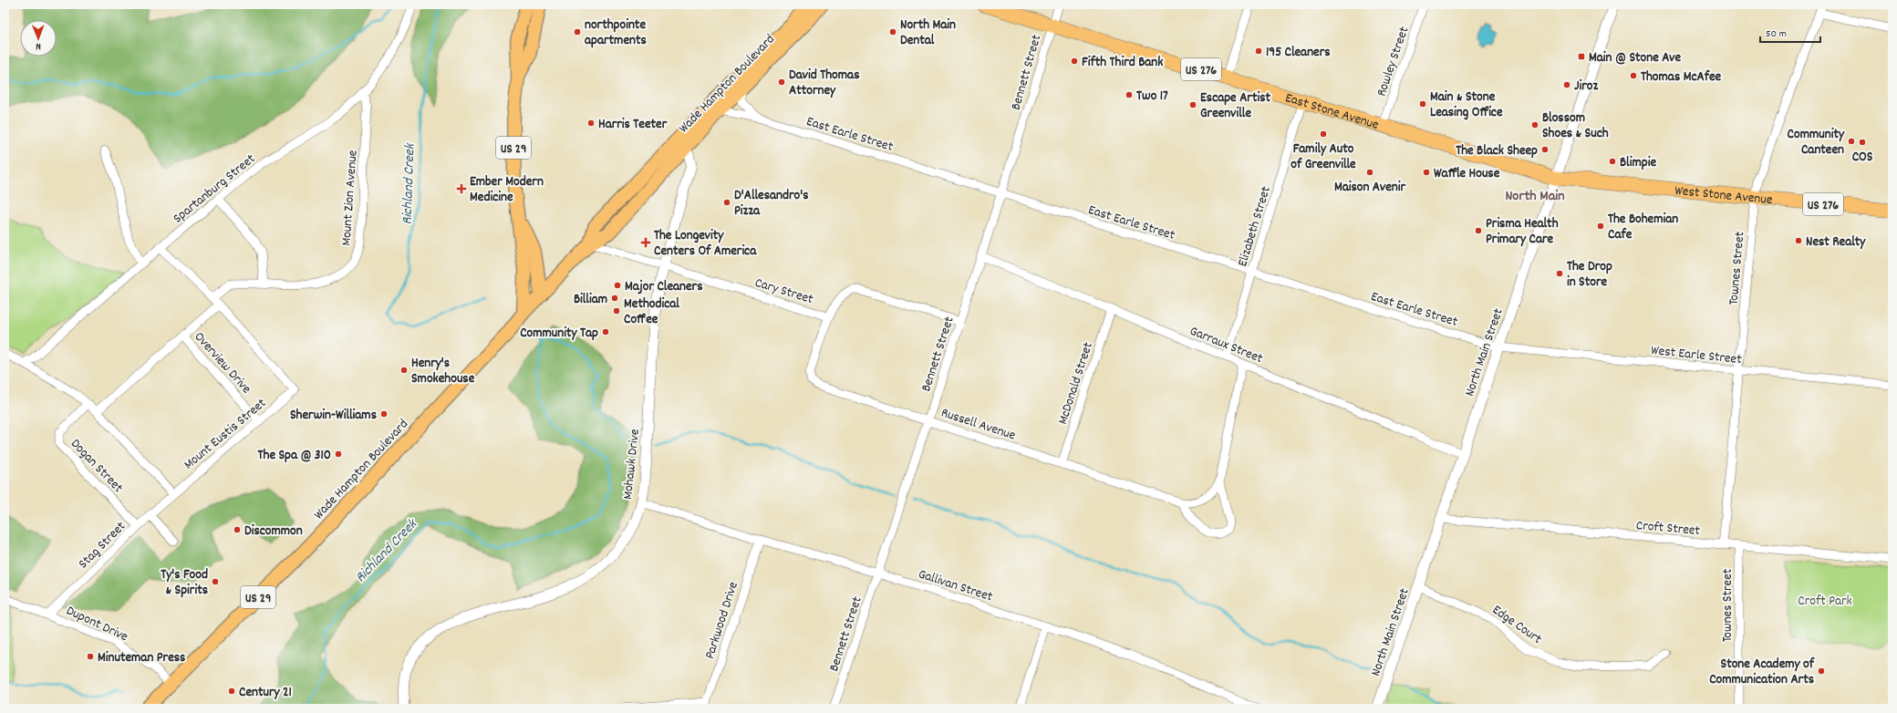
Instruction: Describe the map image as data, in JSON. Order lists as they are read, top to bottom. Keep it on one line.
{"streets":{"highway":["US 276","East Stone Avenue","West Stone Avenue"],"main road":["Wade Hampton Boulevard","US 29"],"street":["Rowley Street","Bennett Street","East Earle Street","Spartanburg Street","Mount Zion Avenue","Elizabeth Street","Townes Street","Cary Street","Garraux Street","North Main Street","West Earle Street","Overview Drive","McDonald Street","Russell Avenue","Mount Eustis Street","Mohawk Drive","Dogan Street","Croft Street","Stag Street","Gallivan Street","Parkwood Drive","Dupont Drive","Edge Court"]},"crossings":[["Rowley Street","East Stone Avenue"],["Bennett Street","East Stone Avenue"],["Bennett Street","East Earle Street"],["Bennett Street","Cary Street"],["Bennett Street","Garraux Street"],["Bennett Street","Russell Avenue"],["Bennett Street","Gallivan Street"],["Wade Hampton Boulevard","East Earle Street"],["Wade Hampton Boulevard","US 29"],["Wade Hampton Boulevard","Cary Street"],["Wade Hampton Boulevard","Mohawk Drive"],["Wade Hampton Boulevard","Dupont Drive"],["East Stone Avenue","West Stone Avenue"],["East Stone Avenue","Elizabeth Street"],["East Stone Avenue","North Main Street"],["East Earle Street","Elizabeth Street"],["East Earle Street","North Main Street"],["East Earle Street","West Earle Street"],["Spartanburg Street","Mount Zion Avenue"],["Spartanburg Street","Mount Eustis Street"],["West Stone Avenue","Townes Street"],["West Stone Avenue","North Main Street"],["Mount Zion Avenue","Mount Eustis Street"],["Elizabeth Street","Garraux Street"],["Townes Street","West Earle Street"],["Townes Street","Croft Street"],["Cary Street","Russell Avenue"],["Cary Street","Mohawk Drive"],["Garraux Street","North Main Street"],["Garraux Street","McDonald Street"],["North Main Street","West Earle Street"],["North Main Street","Croft Street"],["North Main Street","Edge Court"],["Overview Drive","Mount Eustis Street"],["McDonald Street","Russell Avenue"],["Mount Eustis Street","Stag Street"],["Mohawk Drive","Gallivan Street"],["Dogan Street","Stag Street"],["Stag Street","Dupont Drive"],["Gallivan Street","Parkwood Drive"]],"districts":["North Main"],"water":["Richland Creek"],"parks":["Croft Park"],"places":{"other":["northpointe apartments","North Main Dental","195 Cleaners","Fifth Third Bank","Thomas McAfee","David Thomas Attorney","Jiroz","Two 17","Main & Stone Leasing Office","Escape Artist Greenville","Harris Teeter","Blossom Shoes & Such","Family Auto of Greenville","Community Canteen","COS","The Black Sheep","Blimpie","Maison Avenir","Waffle House","D'Allesandro's Pizza","The Bohemian Cafe","Prisma Health Primary Care","Nest Realty","The Drop in Store","Major Cleaners","Billiam","Methodical Coffee","Community Tap","Henry's Smokehouse","Sherwin-Williams","The Spa @ 310","Discommon","Ty's Food & Spirits","Minuteman Press","Stone Academy of Communication Arts","Century 21"],"transit":["Main @ Stone Ave"],"health":["Ember Modern Medicine","The Longevity Centers Of America"]},"scale_bar":"50 m","north":"bottom"}
